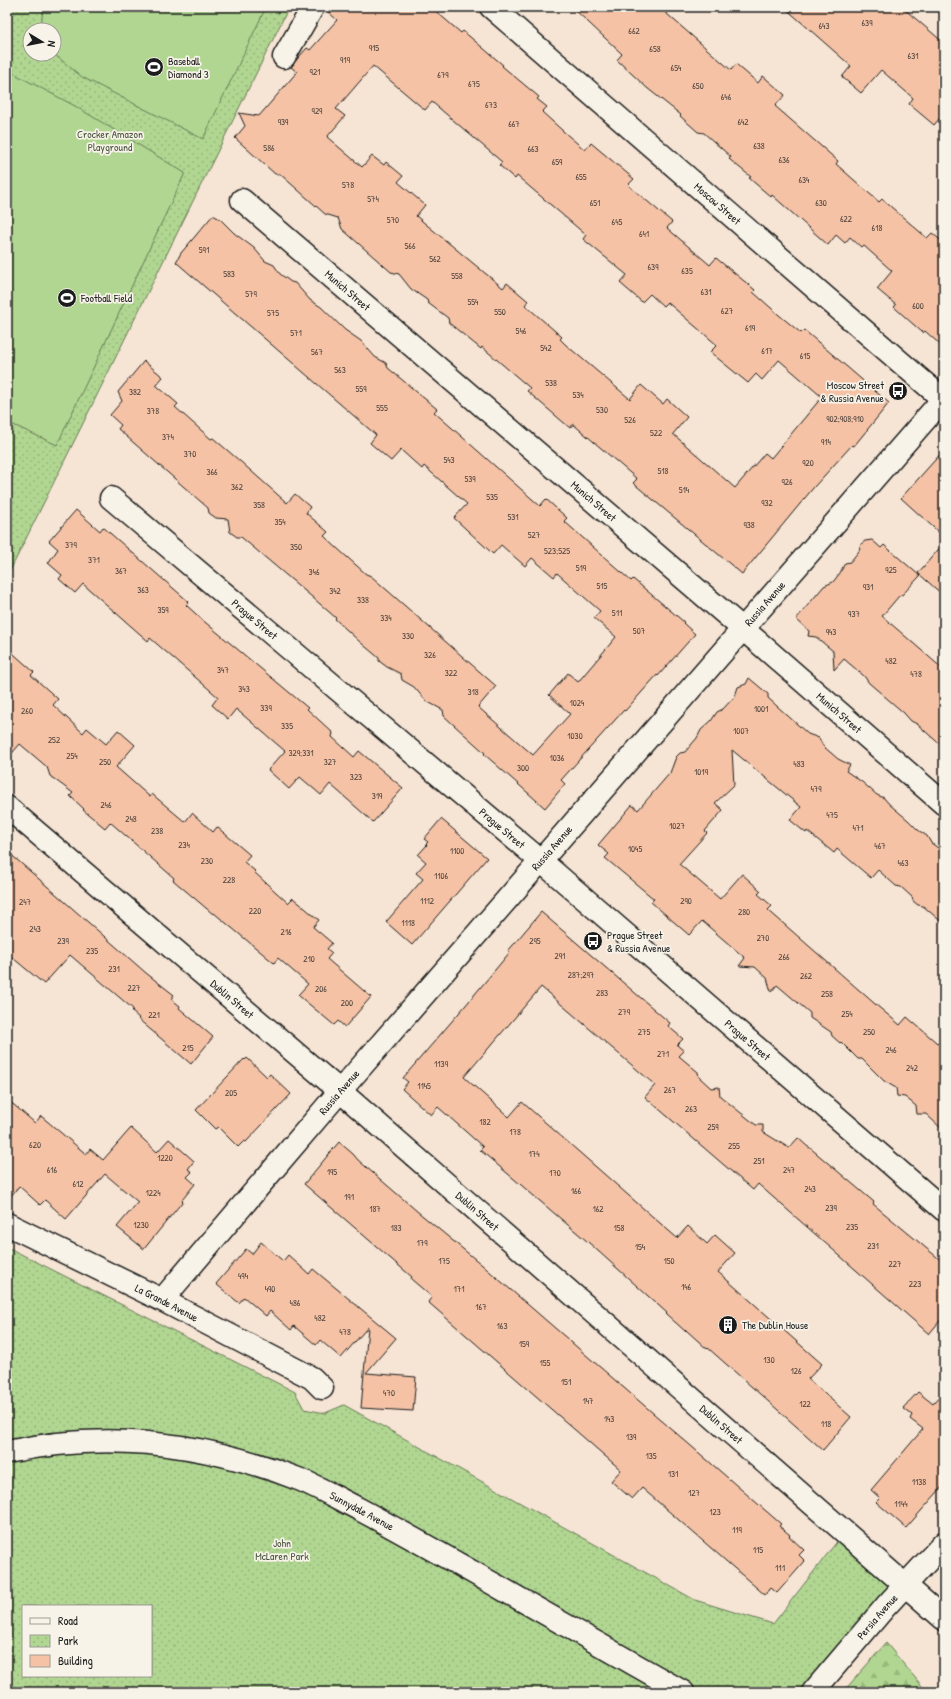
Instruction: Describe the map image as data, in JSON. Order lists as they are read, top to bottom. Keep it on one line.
{"streets":{"street":["Moscow Street","Munich Street","Russia Avenue","Prague Street","Dublin Street","La Grande Avenue","Sunnydale Avenue","Persia Avenue"]},"crossings":[["Moscow Street","Russia Avenue"],["Munich Street","Russia Avenue"],["Russia Avenue","Prague Street"],["Russia Avenue","Dublin Street"],["Russia Avenue","La Grande Avenue"],["Dublin Street","Persia Avenue"]],"parks":["Crocker Amazon Playground","John McLaren Park"],"places":{"sports":["Baseball Diamond 3","Football Field"],"bus stop":["Moscow Street & Russia Avenue","Prague Street & Russia Avenue"],"building":["The Dublin House"]},"house_numbers":["639","643","662","915","658","631","919","654","921","679","675","650","646","673","929","939","642","667","638","586","663","636","659","655","634","578","574","651","630","622","570","645","618","641","566","591","562","639","635","583","558","631","579","554","600","627","550","575","619","546","571","542","617","567","615","563","538","559","382","534","555","530","378","902;908;910","526","522","374","914","370","543","920","518","366","539","926","362","514","535","932","358","531","354","938","527","379","350","523;525","371","519","925","367","346","515","931","363","342","338","359","511","937","334","507","943","330","326","482","347","322","478","343","318","1024","339","1001","260","335","1007","1030","252","329;331","254","1036","250","327","483","300","1019","323","479","319","246","475","248","1027","471","238","234","467","1045","1100","230","463","1106","228","1112","290","247","220","280","1118","243","216","270","239","295","235","291","266","210","231","287;297","262","227","206","283","258","200","279","254","221","275","250","215","246","271","1139","242","1145","267","205","263","182","259","178","620","255","174","1220","251","616","247","195","170","612","243","166","1224","191","239","187","162","1230","235","183","158","179","231","154","175","150","227","494","223","146","490","171","486","167","482","163","478","159","130","155","126","151","470","147","122","143","118","139","135","131","1138","127","1144","123","119","115","111"],"legend":["Road","Park","Building"],"north":"right"}
